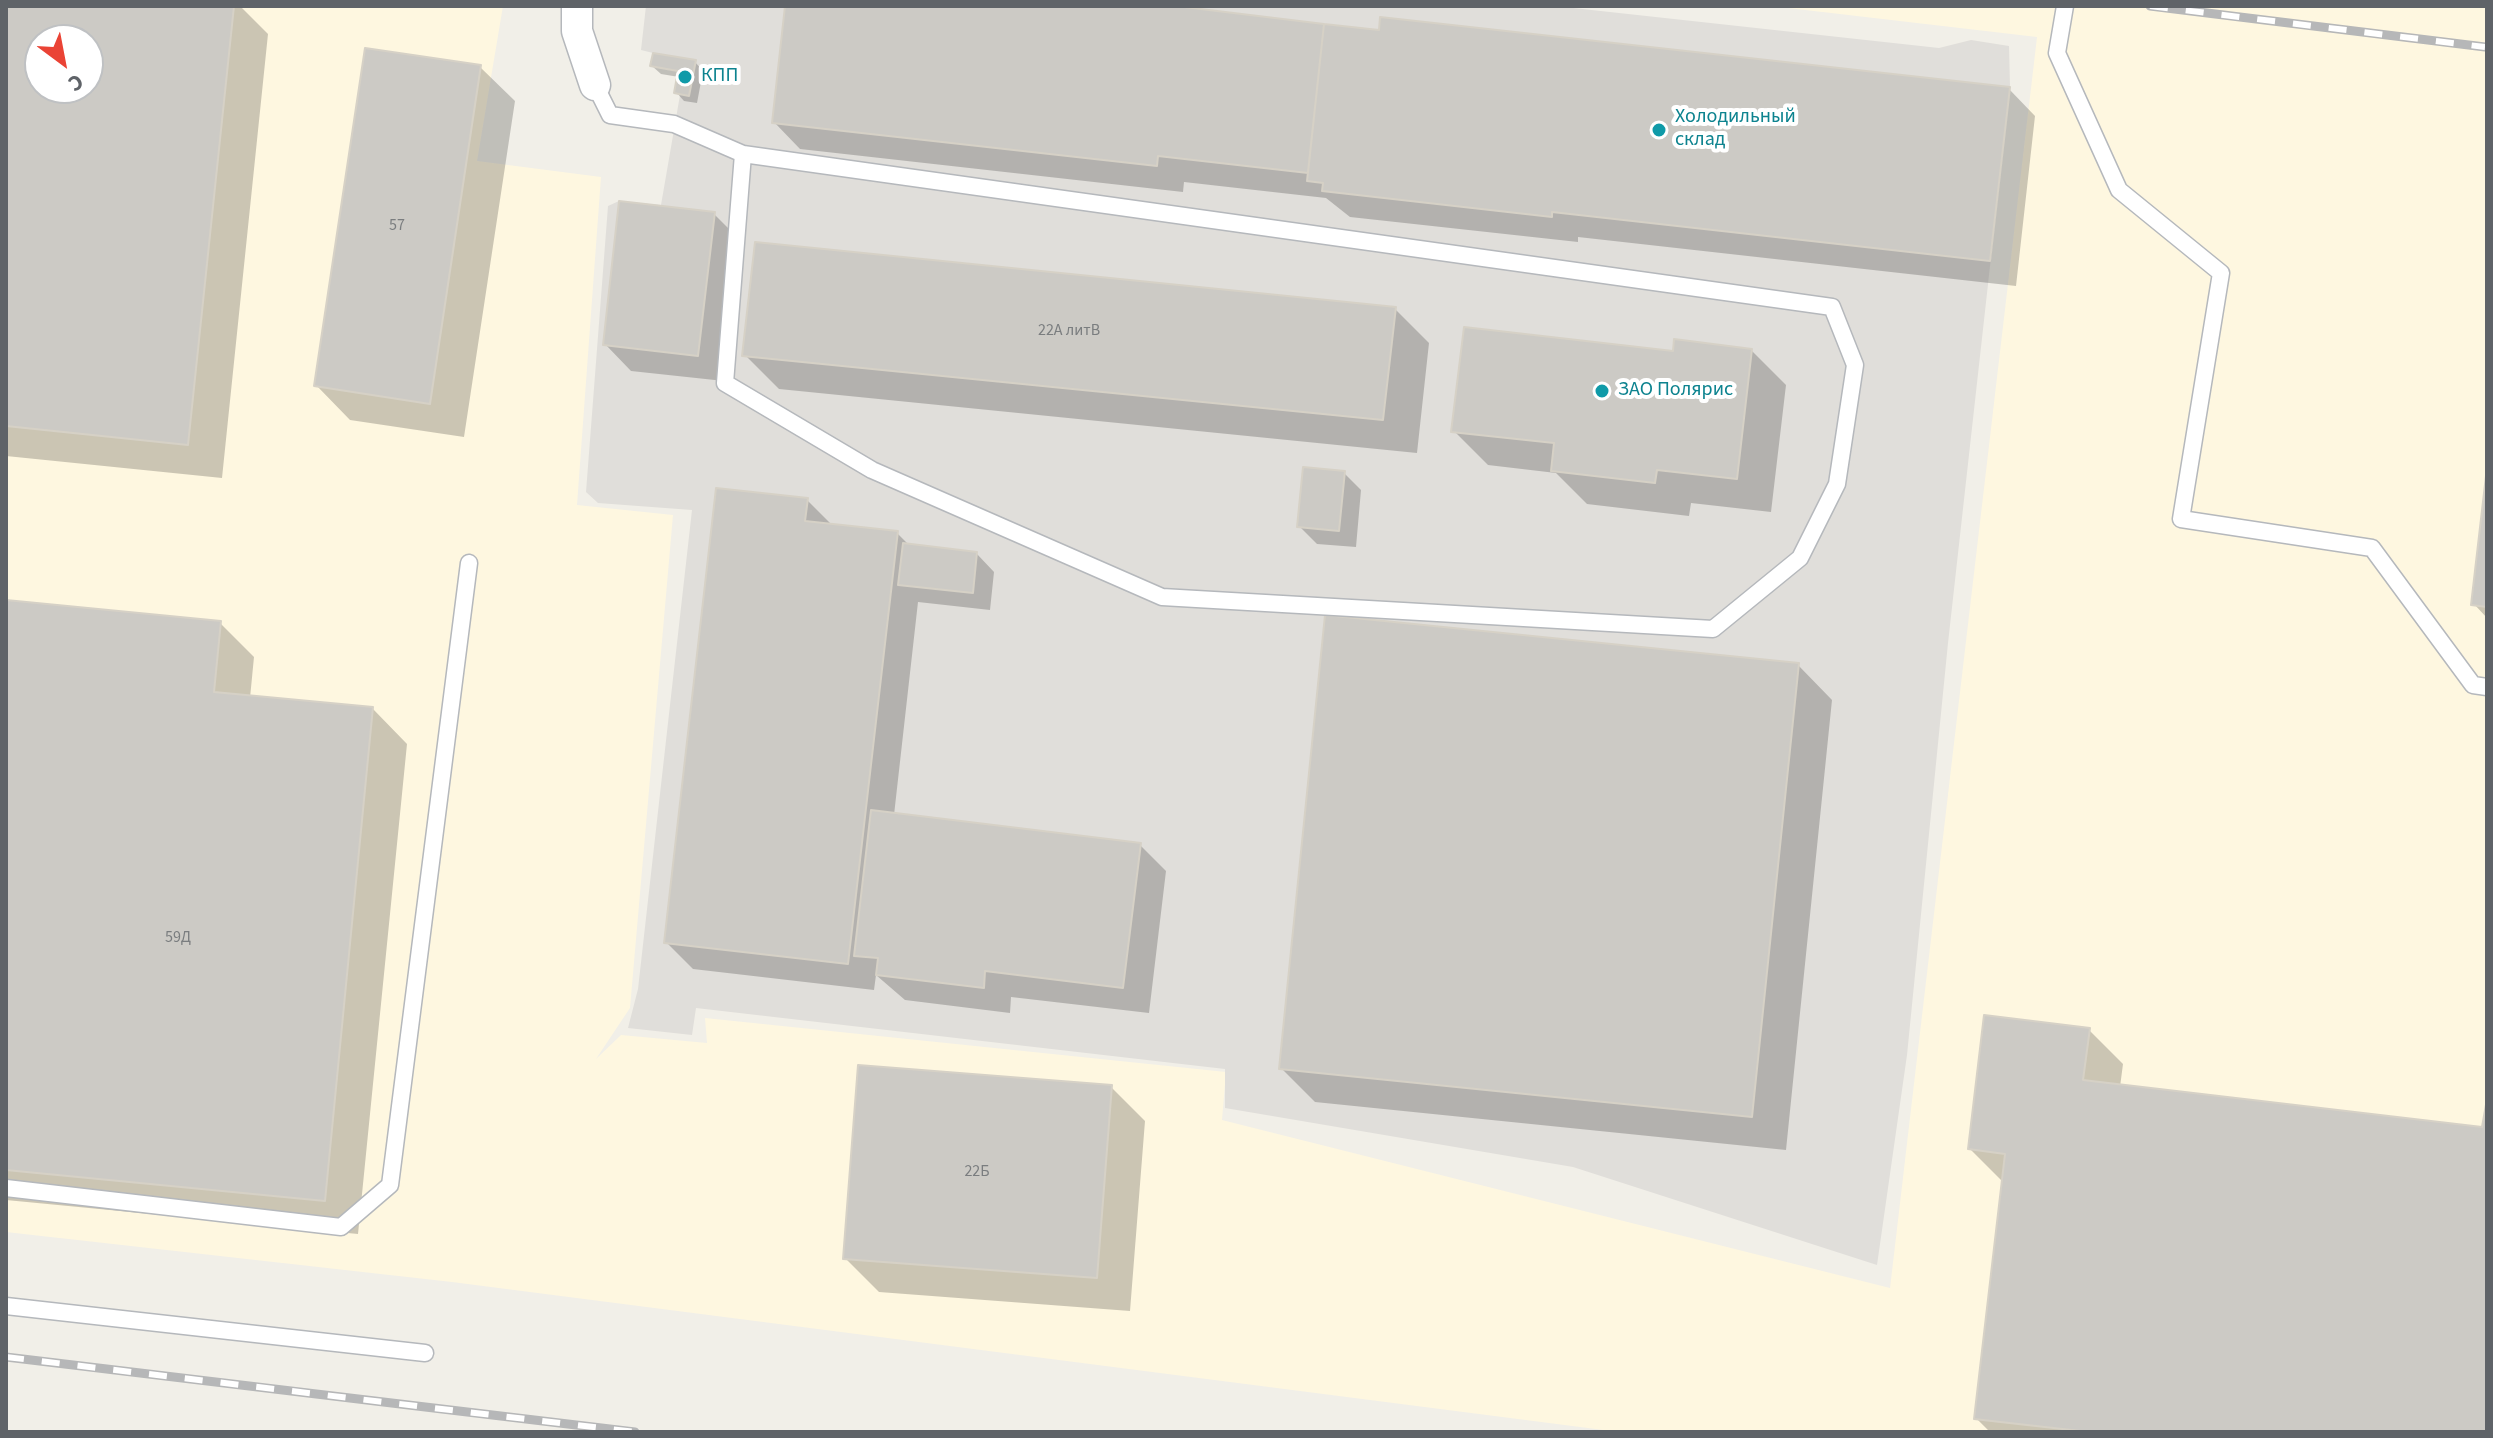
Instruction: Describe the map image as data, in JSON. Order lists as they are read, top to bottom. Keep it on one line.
{"places":["КПП","Холодильный склад","ЗАО Полярис"],"house_numbers":["57","22А литВ","59Д","22Б"],"north":"bottom right"}
